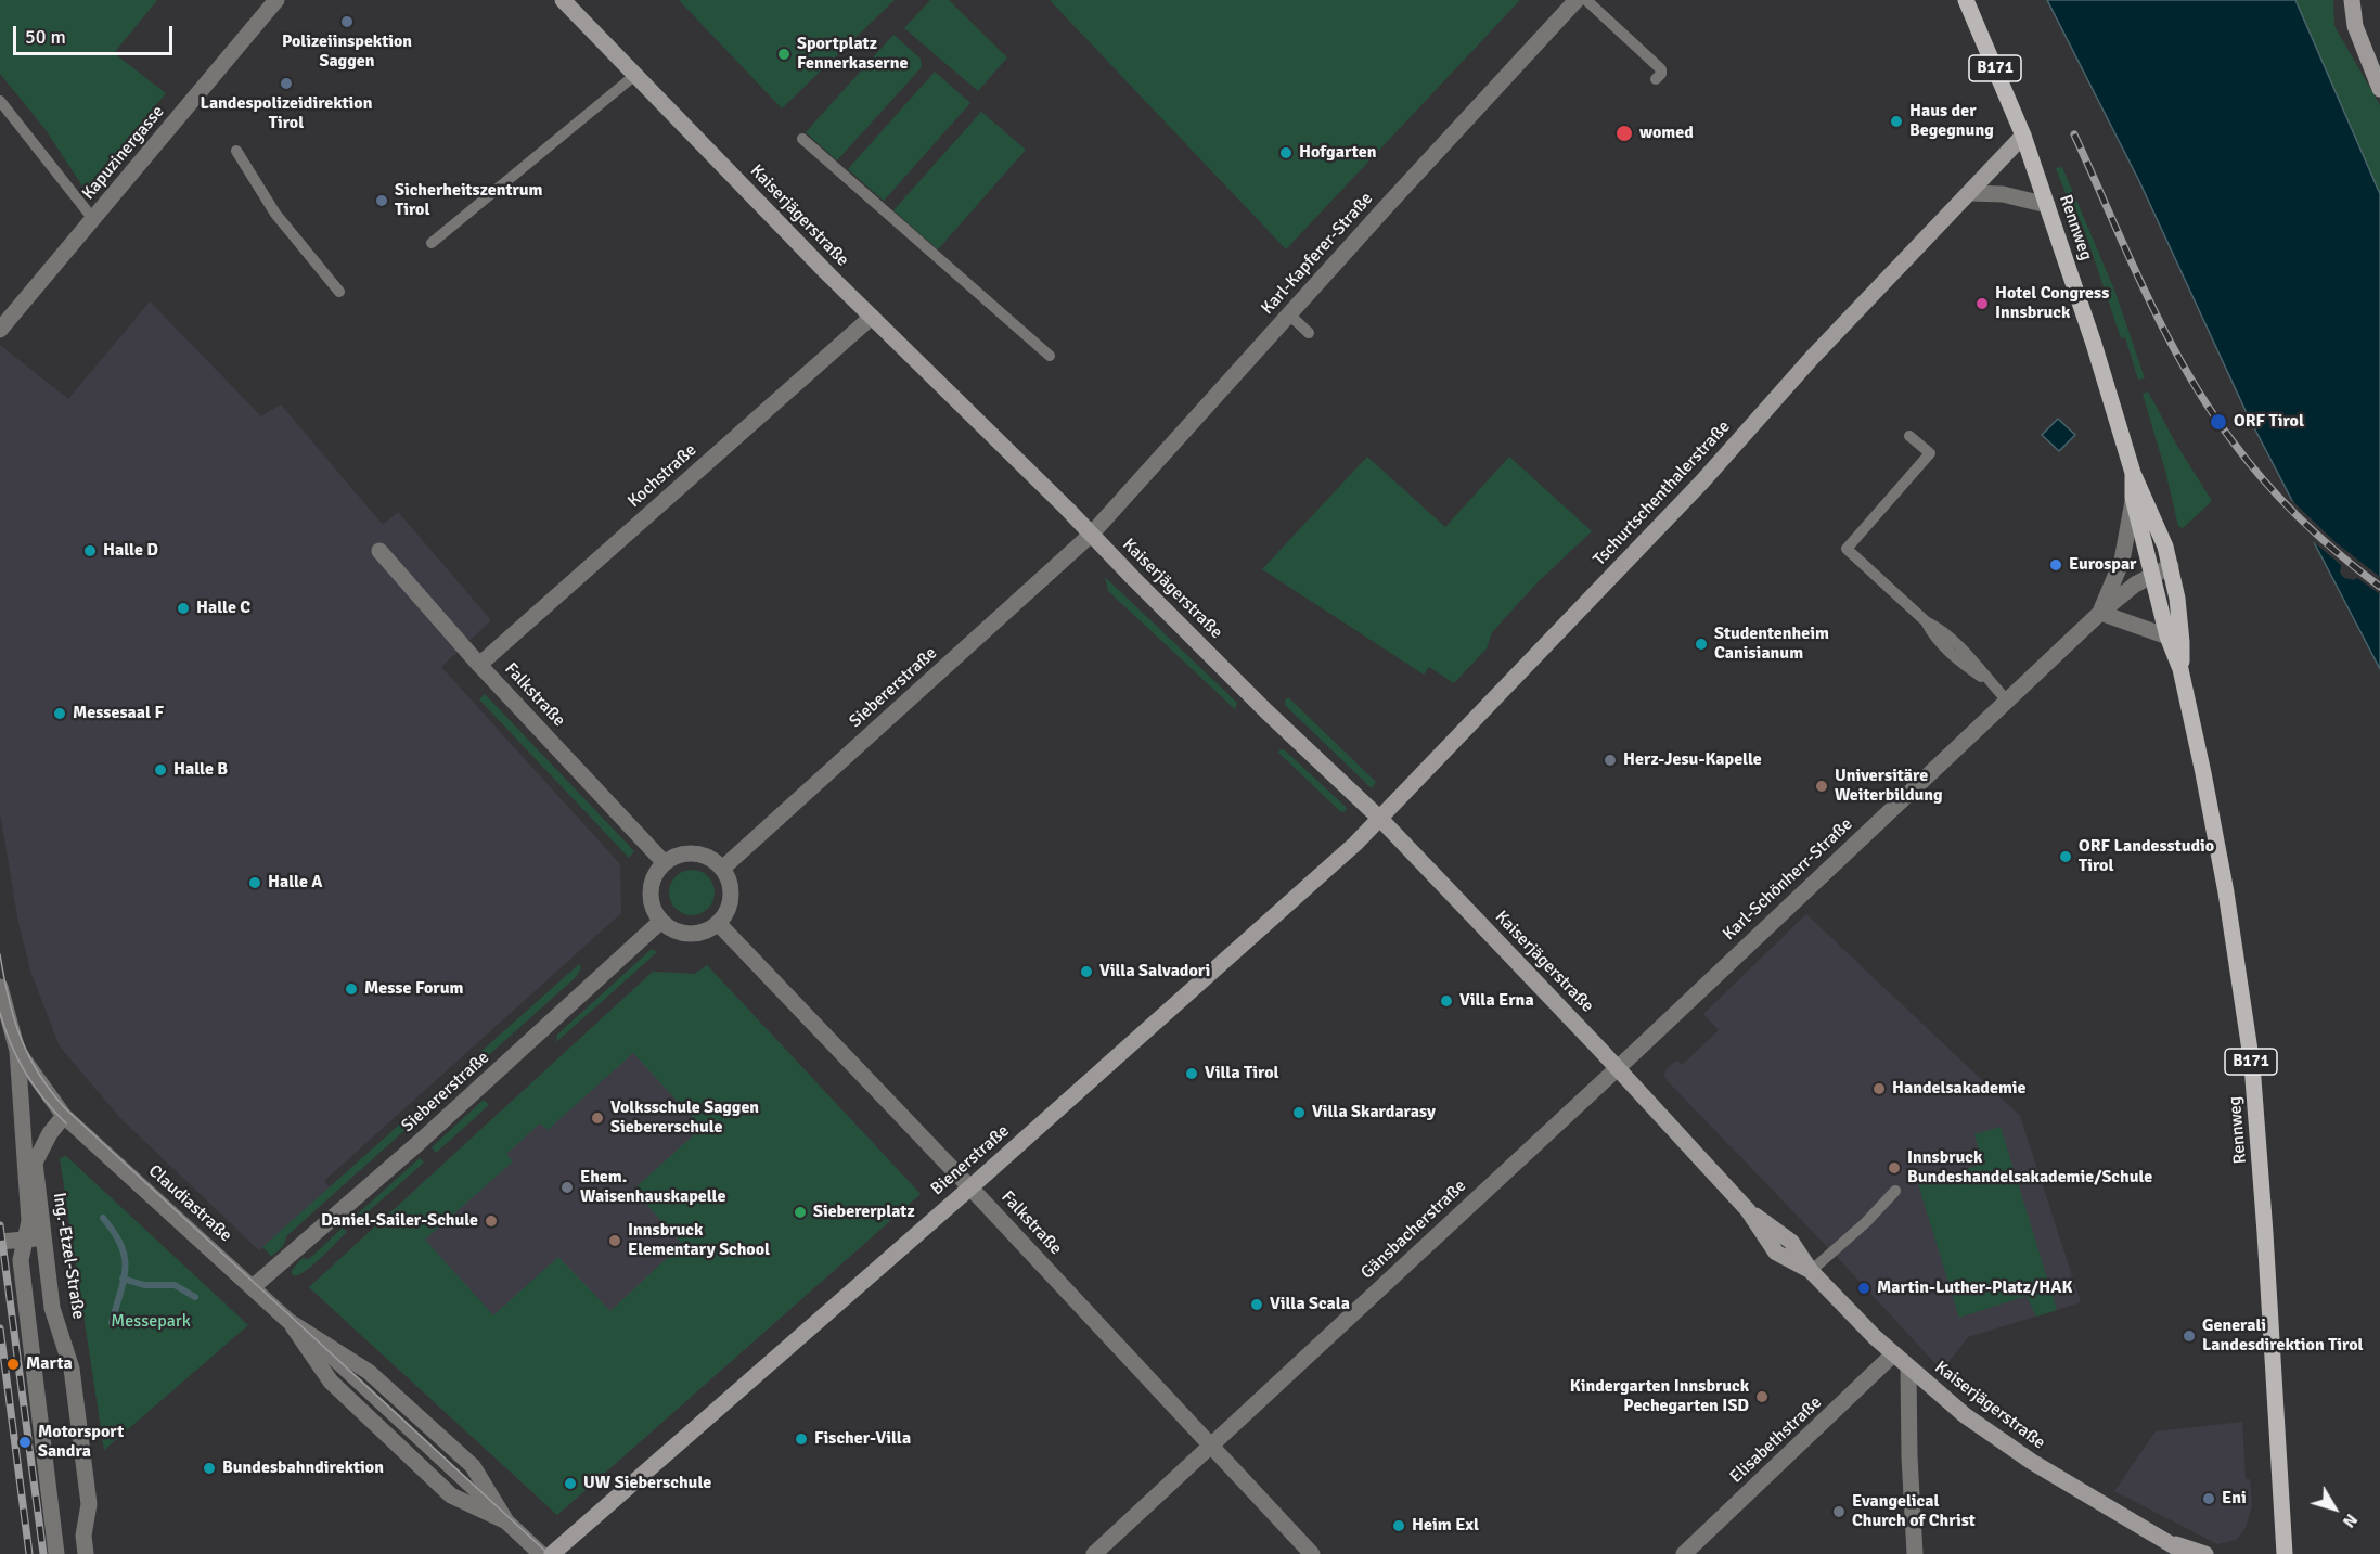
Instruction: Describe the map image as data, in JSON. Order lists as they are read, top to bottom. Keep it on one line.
{"streets":{"main road":["B171","Rennweg"],"street":["Kapuzinergasse","Kaiserjägerstraße","Karl-Kapferer-Straße","Kochstraße","Tschurtschenthalerstraße","Siebererstraße","Falkstraße","Karl-Schönherr-Straße","Bienerstraße","Claudiastraße","Gänsbacherstraße","Ing.-Etzel-Straße","Elisabethstraße"]},"crossings":[["Kaiserjägerstraße","Karl-Kapferer-Straße"],["Kaiserjägerstraße","Kochstraße"],["Kaiserjägerstraße","Tschurtschenthalerstraße"],["Kaiserjägerstraße","Siebererstraße"],["Kaiserjägerstraße","Karl-Schönherr-Straße"],["Kaiserjägerstraße","Bienerstraße"],["Kaiserjägerstraße","Gänsbacherstraße"],["Kaiserjägerstraße","Elisabethstraße"],["Rennweg","Tschurtschenthalerstraße"],["Rennweg","Karl-Schönherr-Straße"],["Karl-Kapferer-Straße","Siebererstraße"],["Kochstraße","Falkstraße"],["Tschurtschenthalerstraße","Bienerstraße"],["Siebererstraße","Falkstraße"],["Siebererstraße","Claudiastraße"],["Falkstraße","Bienerstraße"],["Falkstraße","Gänsbacherstraße"],["Karl-Schönherr-Straße","Gänsbacherstraße"],["Claudiastraße","Ing.-Etzel-Straße"]],"parks":["Messepark"],"places":["Polizeiinspektion Saggen","Sportplatz Fennerkaserne","Landespolizeidirektion Tirol","Haus der Begegnung","womed","Hofgarten","Sicherheitszentrum Tirol","Hotel Congress Innsbruck","ORF Tirol","Halle D","Eurospar","Halle C","Studentenheim Canisianum","Messesaal F","Herz-Jesu-Kapelle","Halle B","Universitäre Weiterbildung","ORF Landesstudio Tirol","Halle A","Villa Salvadori","Messe Forum","Villa Erna","Villa Tirol","Handelsakademie","Villa Skardarasy","Volksschule Saggen Siebererschule","Innsbruck Bundeshandelsakademie/Schule","Ehem. Waisenhauskapelle","Siebererplatz","Daniel-Sailer-Schule","Innsbruck Elementary School","Martin-Luther-Platz/HAK","Villa Scala","Generali Landesdirektion Tirol","Marta","Kindergarten Innsbruck Pechegarten ISD","Fischer-Villa","Motorsport Sandra","Bundesbahndirektion","UW Sieberschule","Eni","Evangelical Church of Christ","Heim Exl"],"scale_bar":"50 m","north":"bottom right"}
